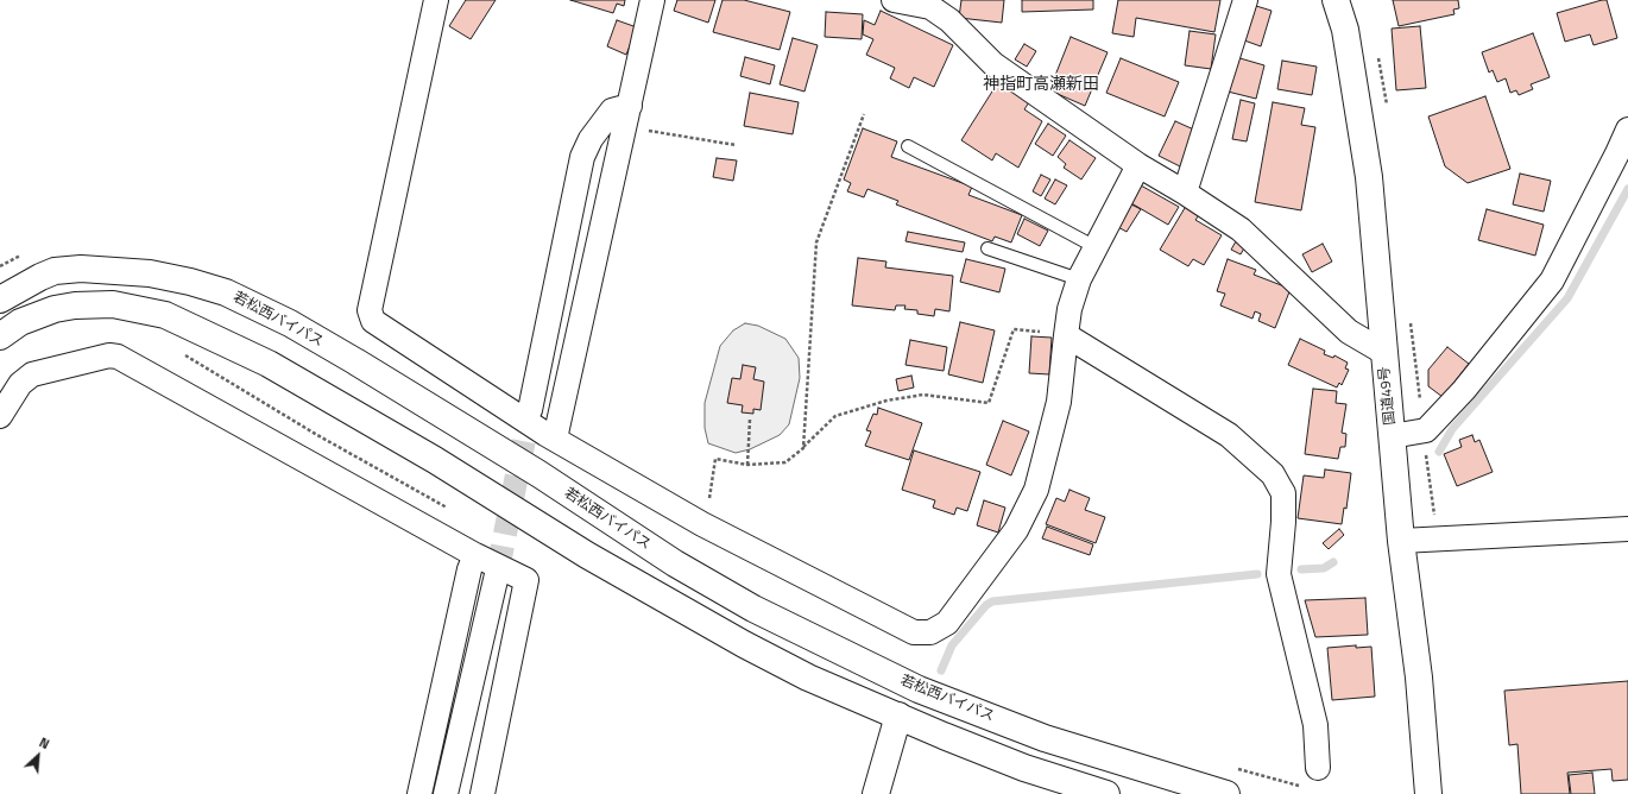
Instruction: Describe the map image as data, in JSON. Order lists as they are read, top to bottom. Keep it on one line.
{"streets":{"main road":["若松西バイパス","国道49号"]},"districts":["神指町高瀬新田"],"north":"top right"}
